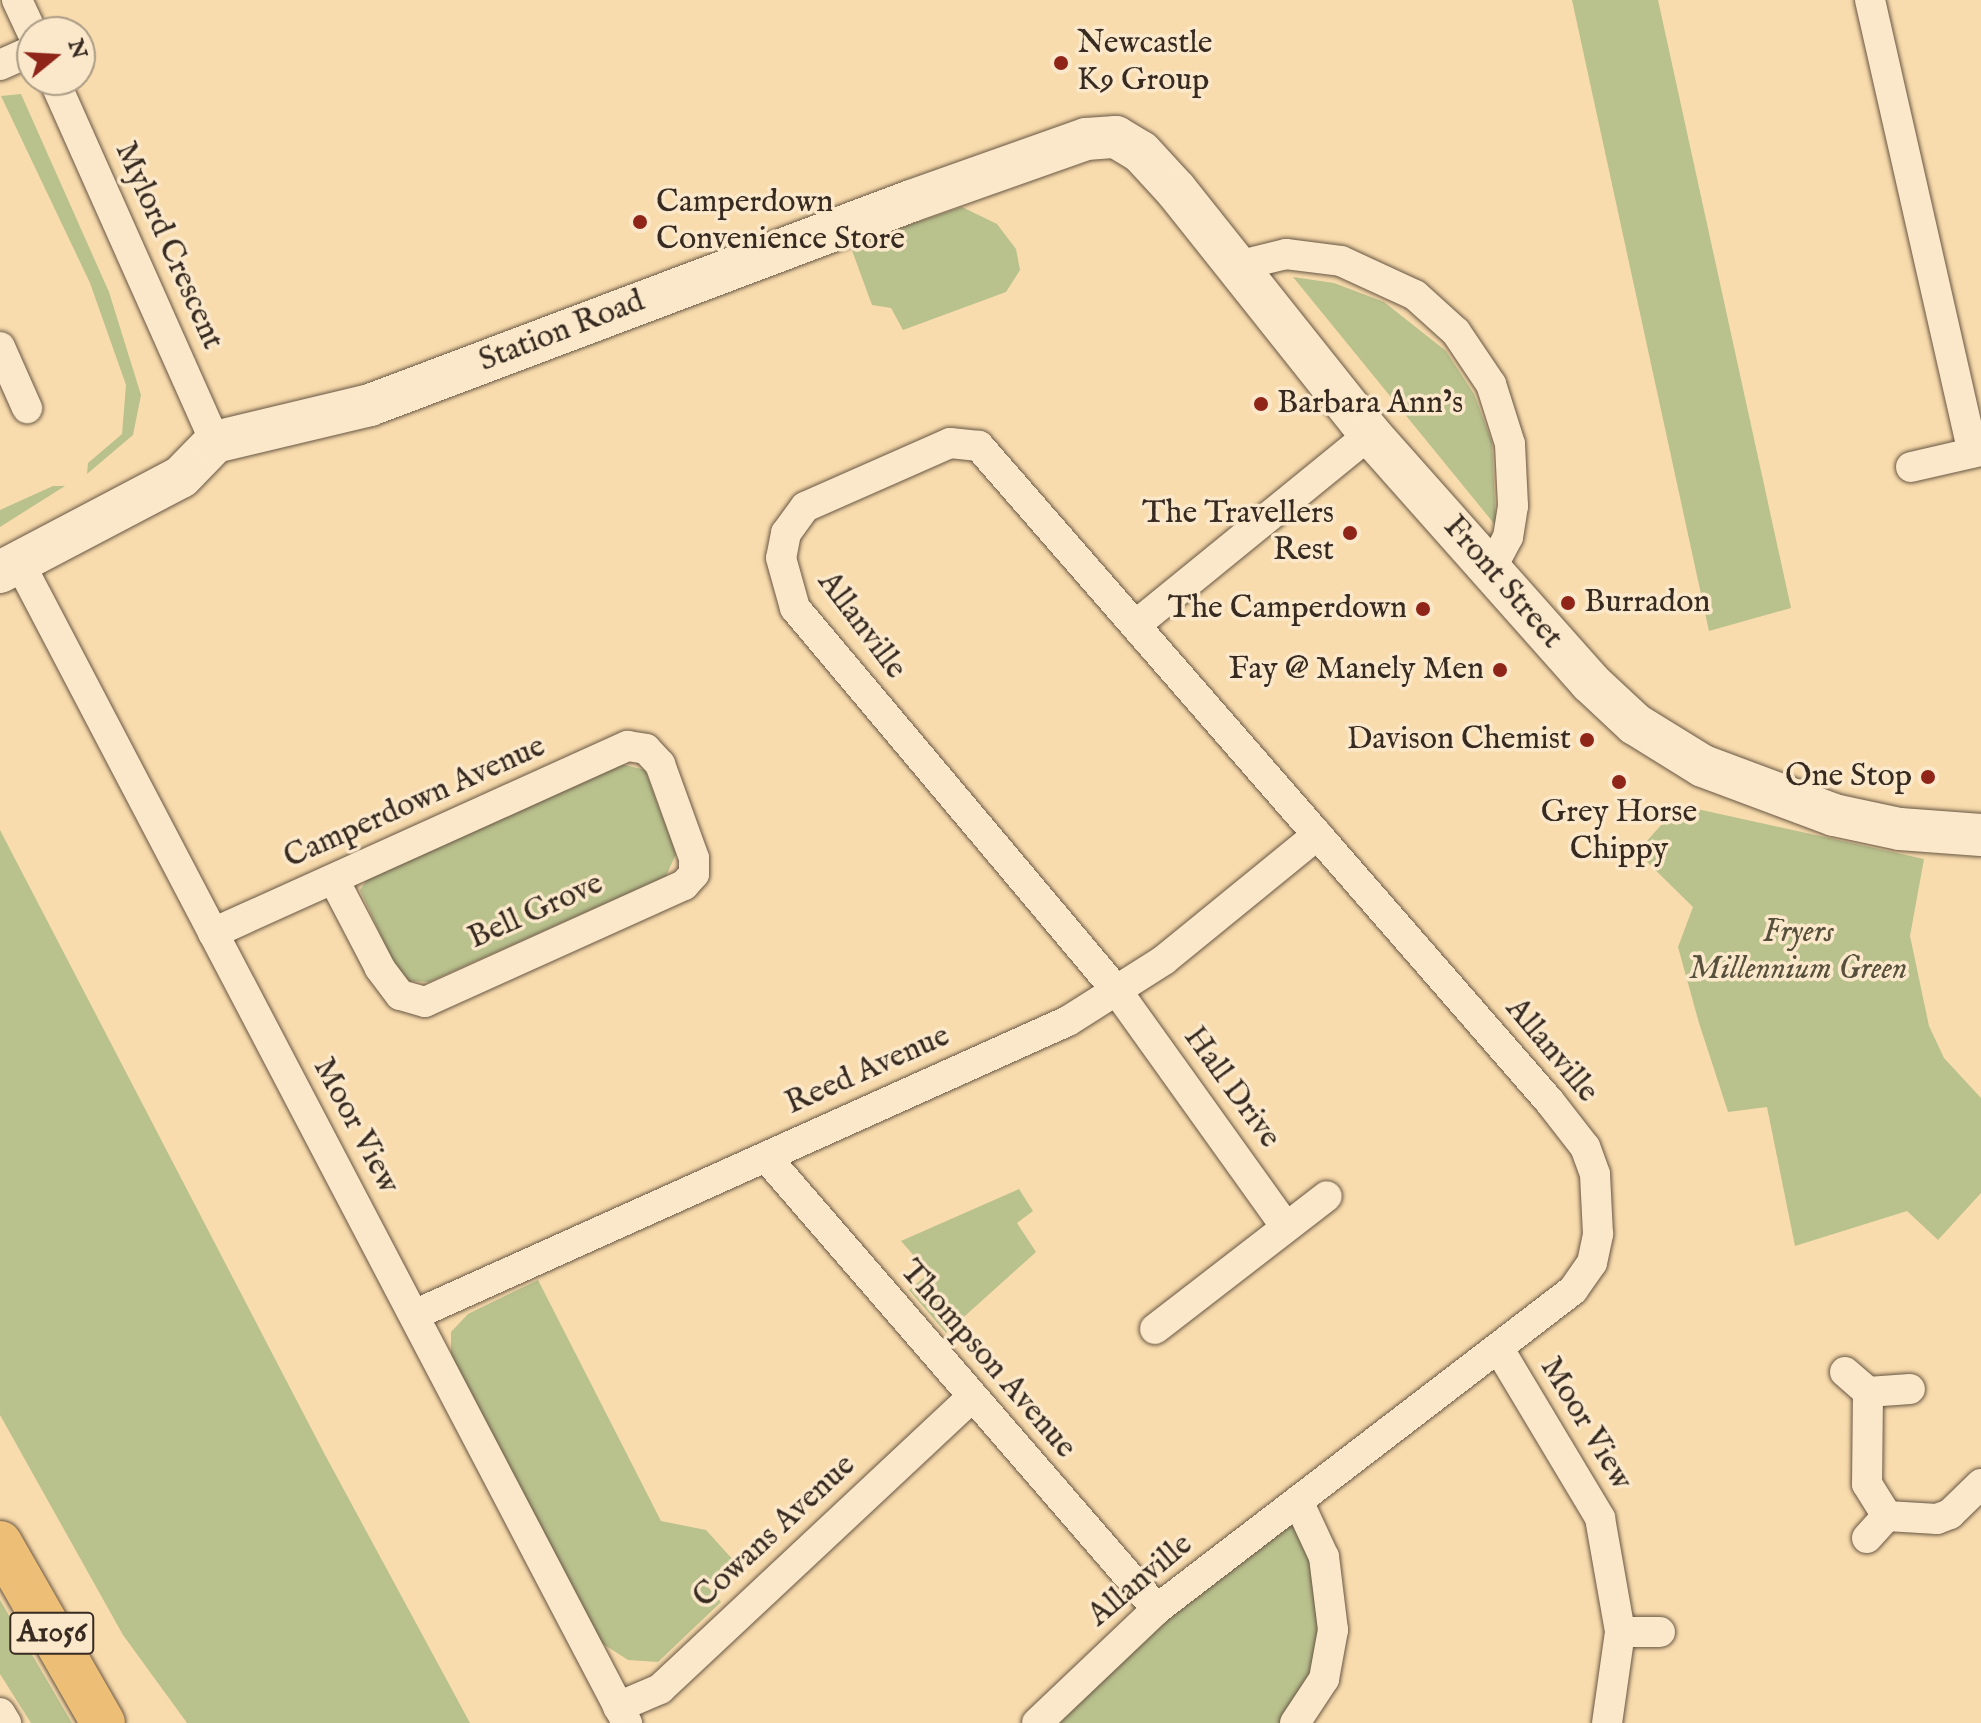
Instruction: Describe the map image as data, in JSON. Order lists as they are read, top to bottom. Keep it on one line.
{"streets":{"main road":["Station Road","Front Street","A1056"],"street":["Mylord Crescent","Allanville","Camperdown Avenue","Bell Grove","Reed Avenue","Hall Drive","Moor View","Thompson Avenue","Cowans Avenue"]},"crossings":[["Mylord Crescent","Station Road"],["Station Road","Front Street"],["Allanville","Reed Avenue"],["Allanville","Hall Drive"],["Allanville","Moor View"],["Allanville","Thompson Avenue"],["Camperdown Avenue","Bell Grove"],["Camperdown Avenue","Moor View"],["Reed Avenue","Hall Drive"],["Reed Avenue","Moor View"],["Reed Avenue","Thompson Avenue"],["Moor View","Cowans Avenue"],["Thompson Avenue","Cowans Avenue"]],"parks":["Fryers Millennium Green"],"places":["Newcastle K9 Group","Camperdown Convenience Store","Barbara Ann’s","The Travellers Rest","Burradon","The Camperdown","Fay @ Manely Men","Davison Chemist","One Stop","Grey Horse Chippy"],"north":"right"}
